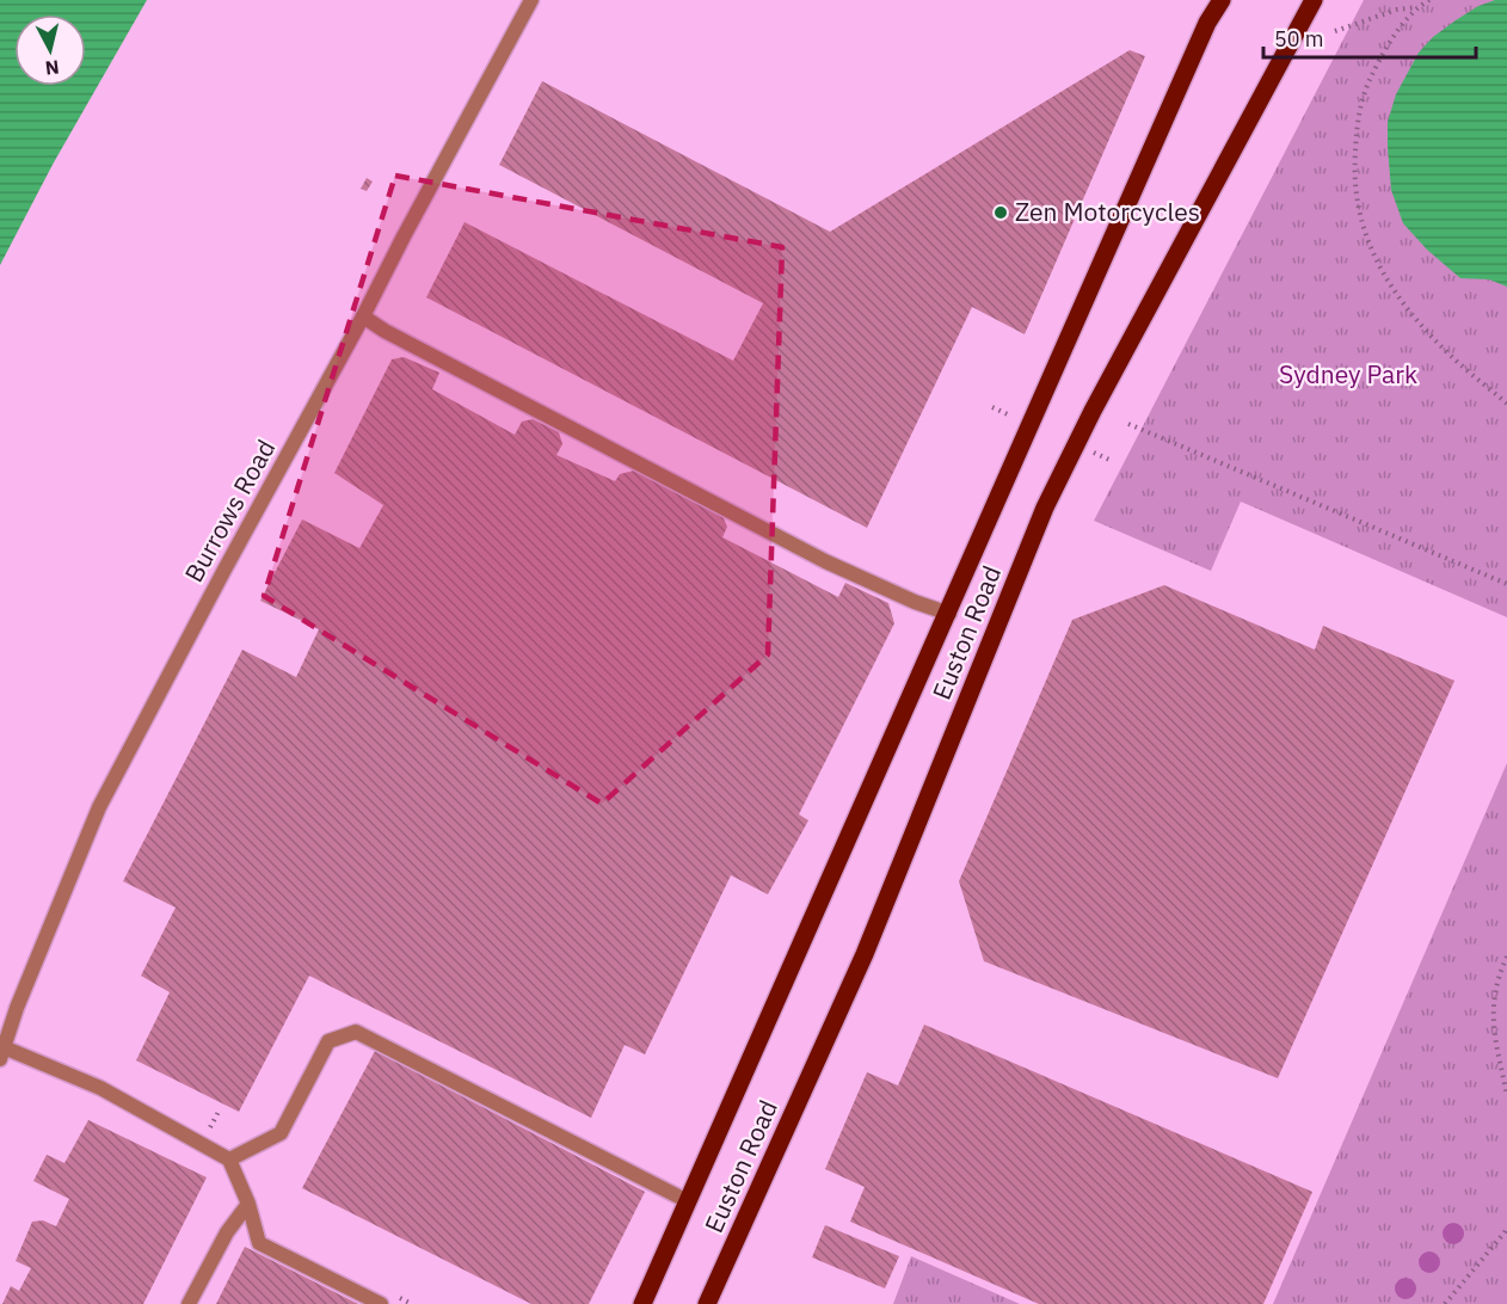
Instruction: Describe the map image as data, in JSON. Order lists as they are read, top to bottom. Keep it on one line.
{"streets":{"main road":["Euston Road"],"street":["Burrows Road"]},"parks":["Sydney Park"],"places":["Zen Motorcycles"],"scale_bar":"50 m","north":"bottom"}
